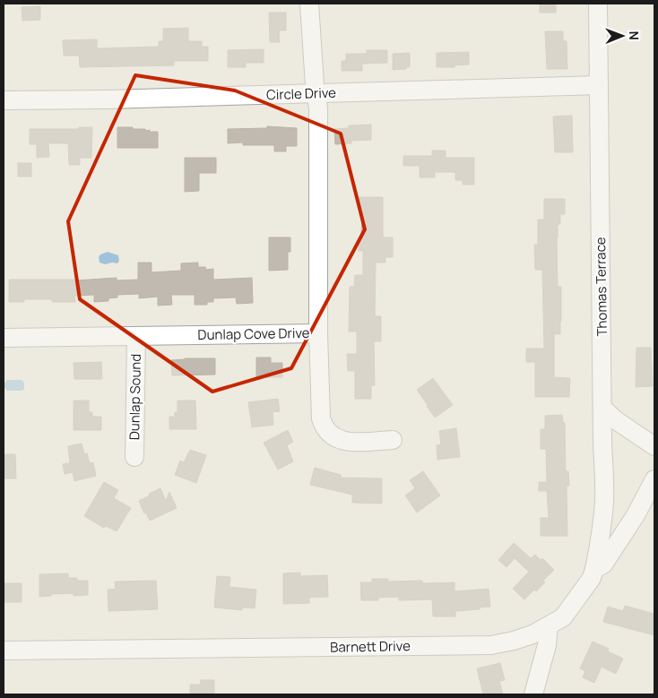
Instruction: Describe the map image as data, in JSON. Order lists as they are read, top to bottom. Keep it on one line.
{"streets":{"street":["Circle Drive","Thomas Terrace","Dunlap Cove Drive","Dunlap Sound","Barnett Drive"]},"crossings":[["Circle Drive","Thomas Terrace"],["Circle Drive","Dunlap Cove Drive"],["Thomas Terrace","Barnett Drive"],["Dunlap Cove Drive","Dunlap Sound"]],"north":"right"}
